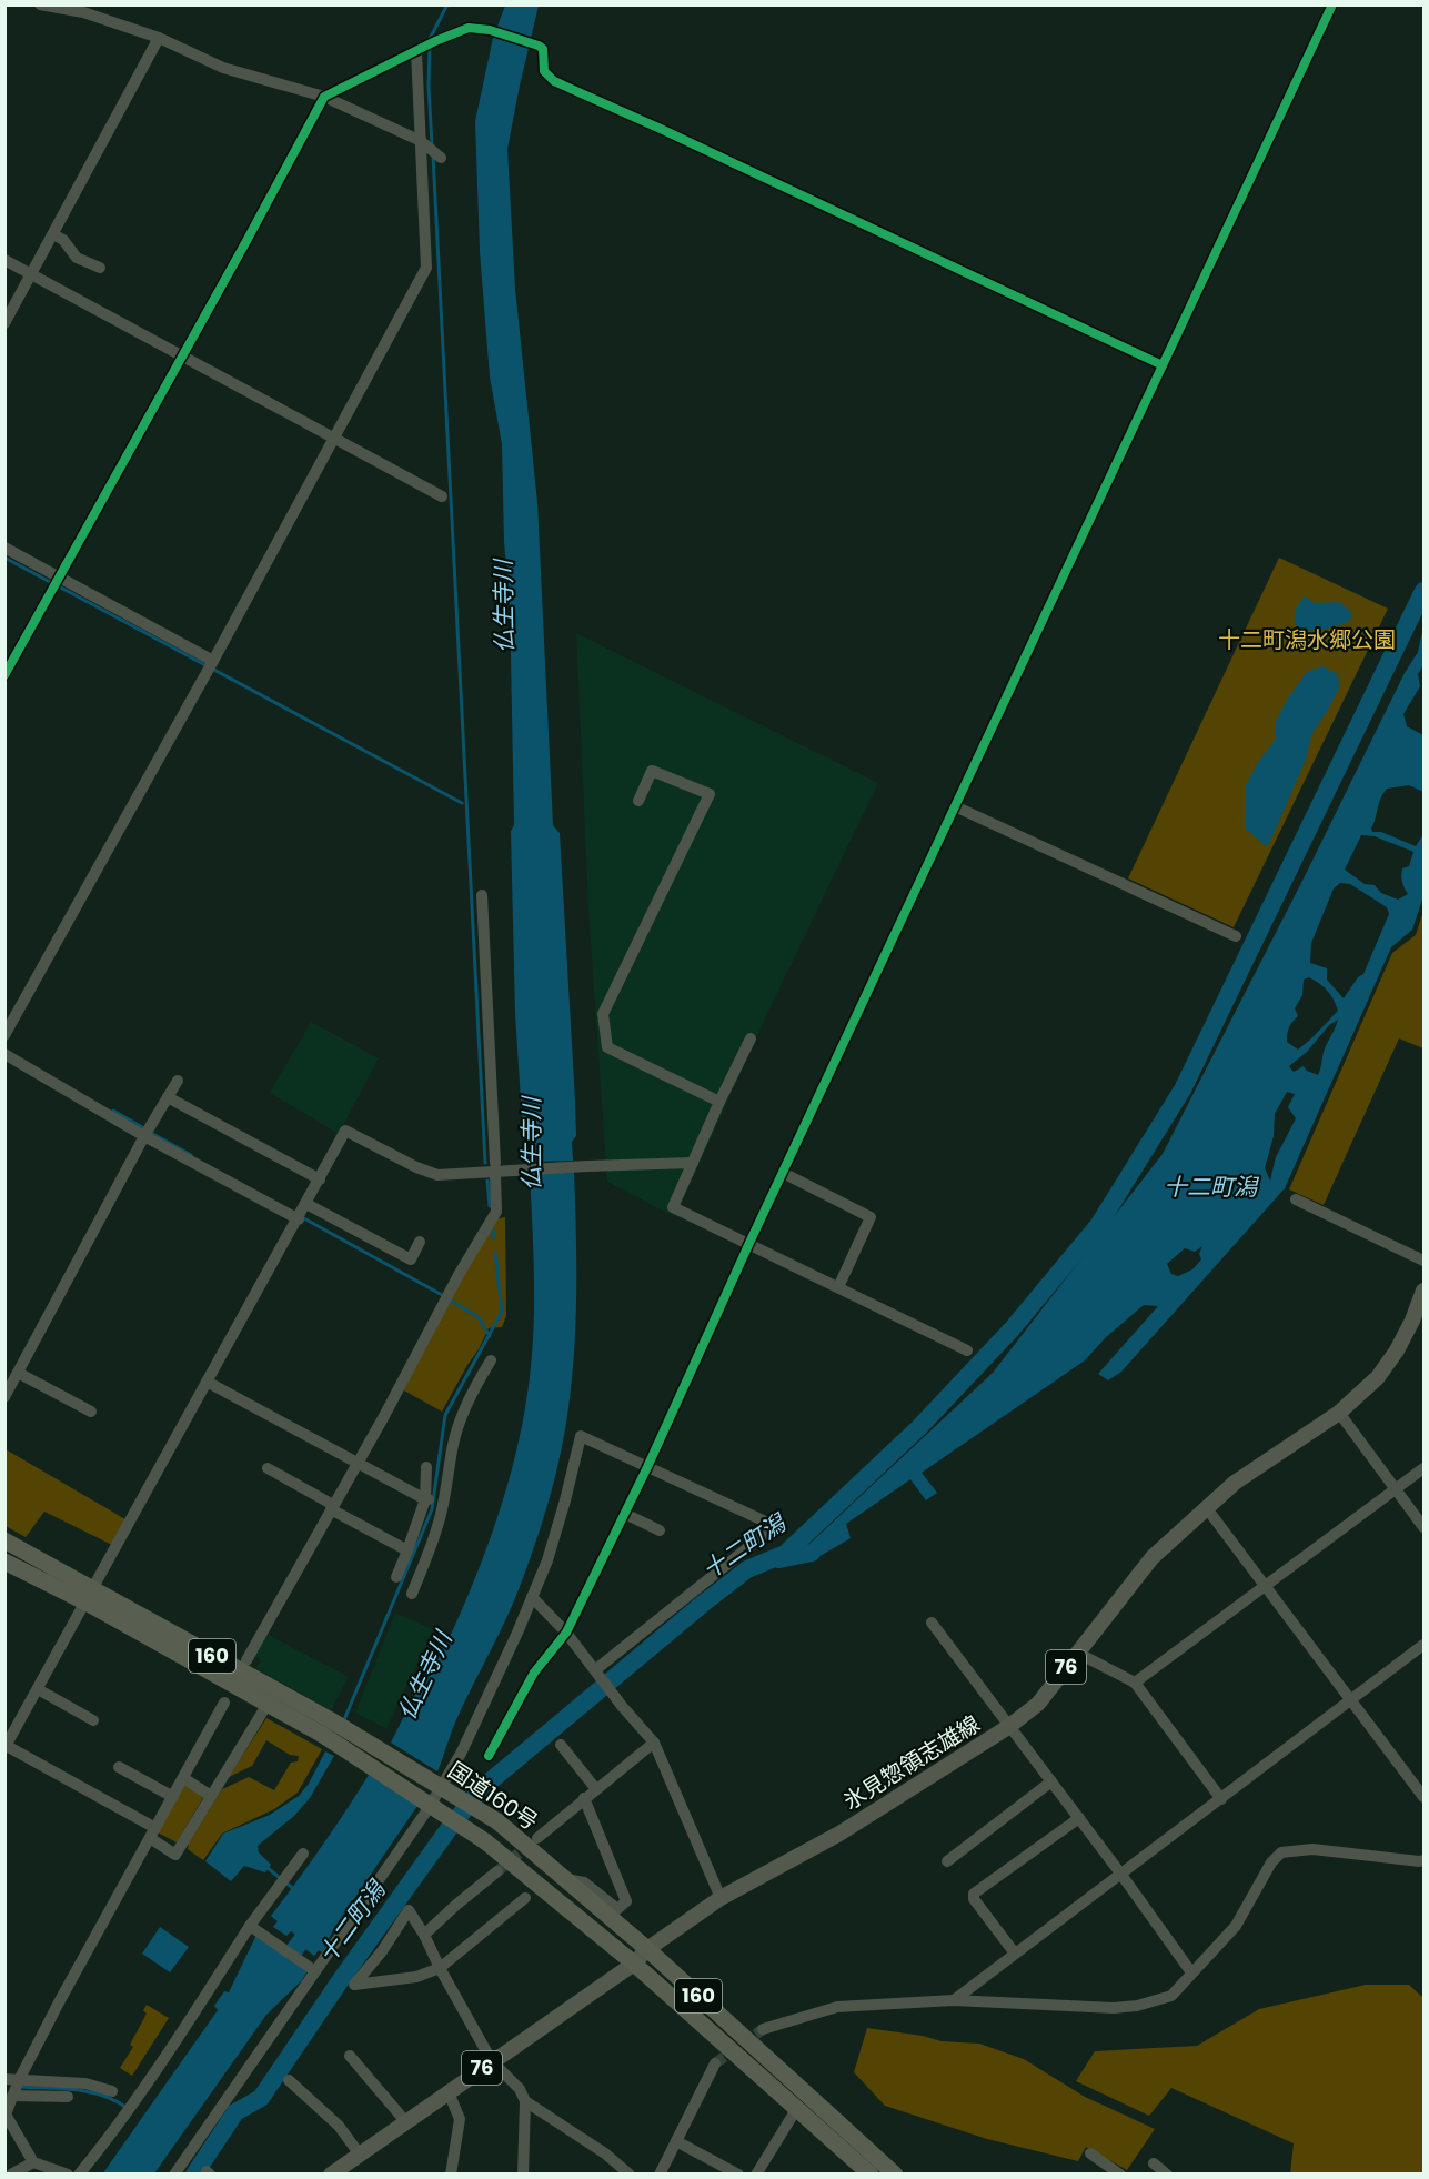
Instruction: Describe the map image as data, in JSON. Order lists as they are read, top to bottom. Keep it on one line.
{"streets":{"highway":["160","国道160号"],"main road":["76","氷見惣領志雄線"]},"crossings":[["氷見惣領志雄線","国道160号"]],"water":["仏生寺川","十二町潟"],"parks":["十二町潟水郷公園"]}
